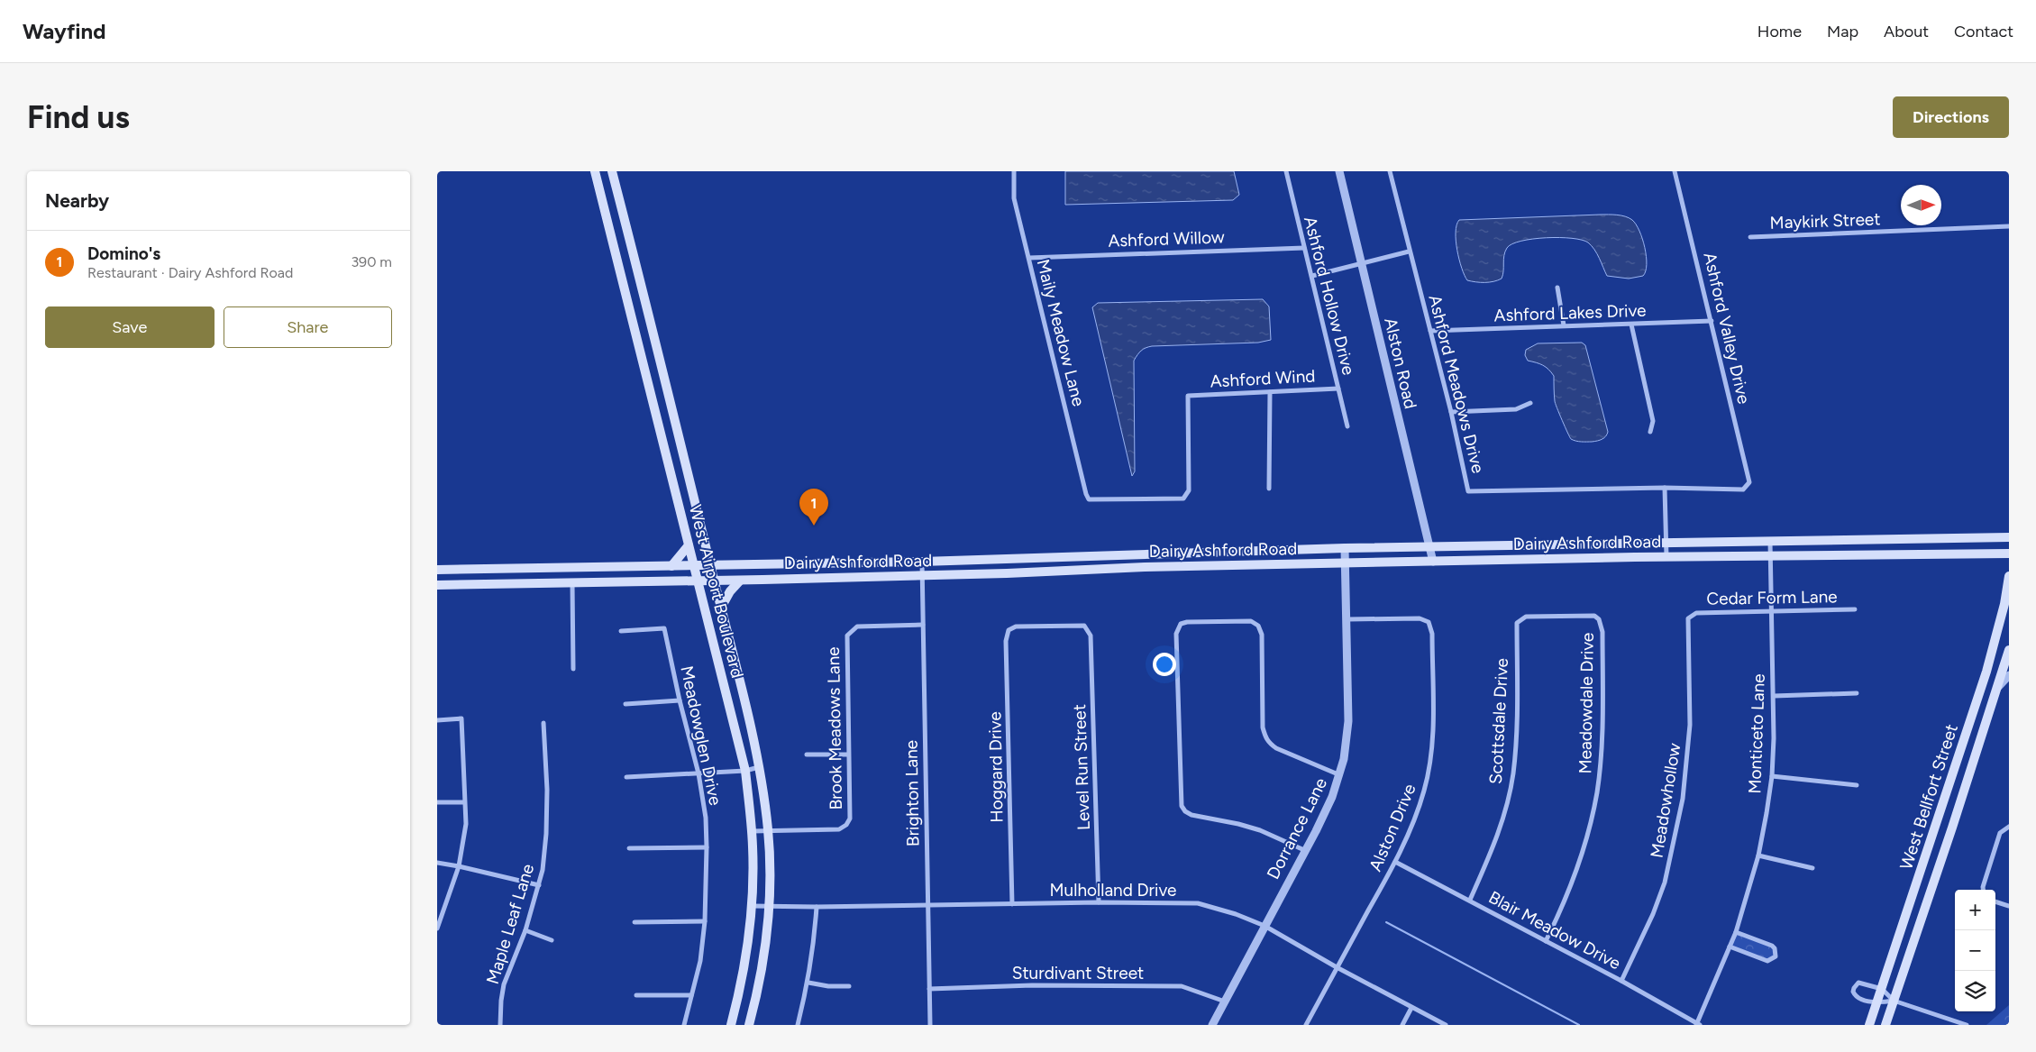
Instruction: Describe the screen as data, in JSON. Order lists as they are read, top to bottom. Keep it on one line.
{"streets":{"main road":["Dairy Ashford Road","West Airport Boulevard","West Bellfort Street"],"street":["Maykirk Street","Ashford Willow","Ashford Hollow Drive","Ashford Lakes Drive","Ashford Valley Drive","Maily Meadow Lane","Alston Road","Ashford Wind","Ashford Meadows Drive","Cedar Form Lane","Meadowdale Drive","Scottsdale Drive","Brook Meadows Lane","Monticeto Lane","Meadowglen Drive","Hoggard Drive","Level Run Street","Brighton Lane","Meadowhollow","Alston Drive","Dorrance Lane","Mulholland Drive","Maple Leaf Lane","Blair Meadow Drive","Sturdivant Street"]},"crossings":[["Ashford Willow","Ashford Hollow Drive"],["Ashford Willow","Maily Meadow Lane"],["Ashford Hollow Drive","Ashford Wind"],["Ashford Lakes Drive","Ashford Valley Drive"],["Ashford Lakes Drive","Ashford Meadows Drive"],["Ashford Valley Drive","Ashford Meadows Drive"],["Maily Meadow Lane","Ashford Wind"],["Alston Road","Dairy Ashford Road"],["Dairy Ashford Road","West Airport Boulevard"],["Dairy Ashford Road","Monticeto Lane"],["Dairy Ashford Road","Brighton Lane"],["Dairy Ashford Road","Dorrance Lane"],["West Airport Boulevard","Brook Meadows Lane"],["West Airport Boulevard","Mulholland Drive"],["Cedar Form Lane","Monticeto Lane"],["Cedar Form Lane","Meadowhollow"],["Meadowdale Drive","Scottsdale Drive"],["Meadowdale Drive","Blair Meadow Drive"],["Scottsdale Drive","Blair Meadow Drive"],["Brook Meadows Lane","Brighton Lane"],["Monticeto Lane","Blair Meadow Drive"],["Hoggard Drive","Level Run Street"],["Hoggard Drive","Mulholland Drive"],["Level Run Street","Mulholland Drive"],["Brighton Lane","Mulholland Drive"],["Brighton Lane","Sturdivant Street"],["Meadowhollow","Blair Meadow Drive"],["Alston Drive","Dorrance Lane"],["Alston Drive","Mulholland Drive"],["Alston Drive","Blair Meadow Drive"],["Dorrance Lane","Mulholland Drive"],["Dorrance Lane","Sturdivant Street"]],"north":"right","page":{"header":"Wayfind","nav":["Home","Map","About","Contact"],"buttons":["Directions",["Save","Share"]],"title":"Find us","heading":"Nearby","list":[{"mark":"1","name":"Domino's","note":"Restaurant · Dairy Ashford Road","value":"390 m"}],"pins":"1","map_buttons":["+","−"]}}
